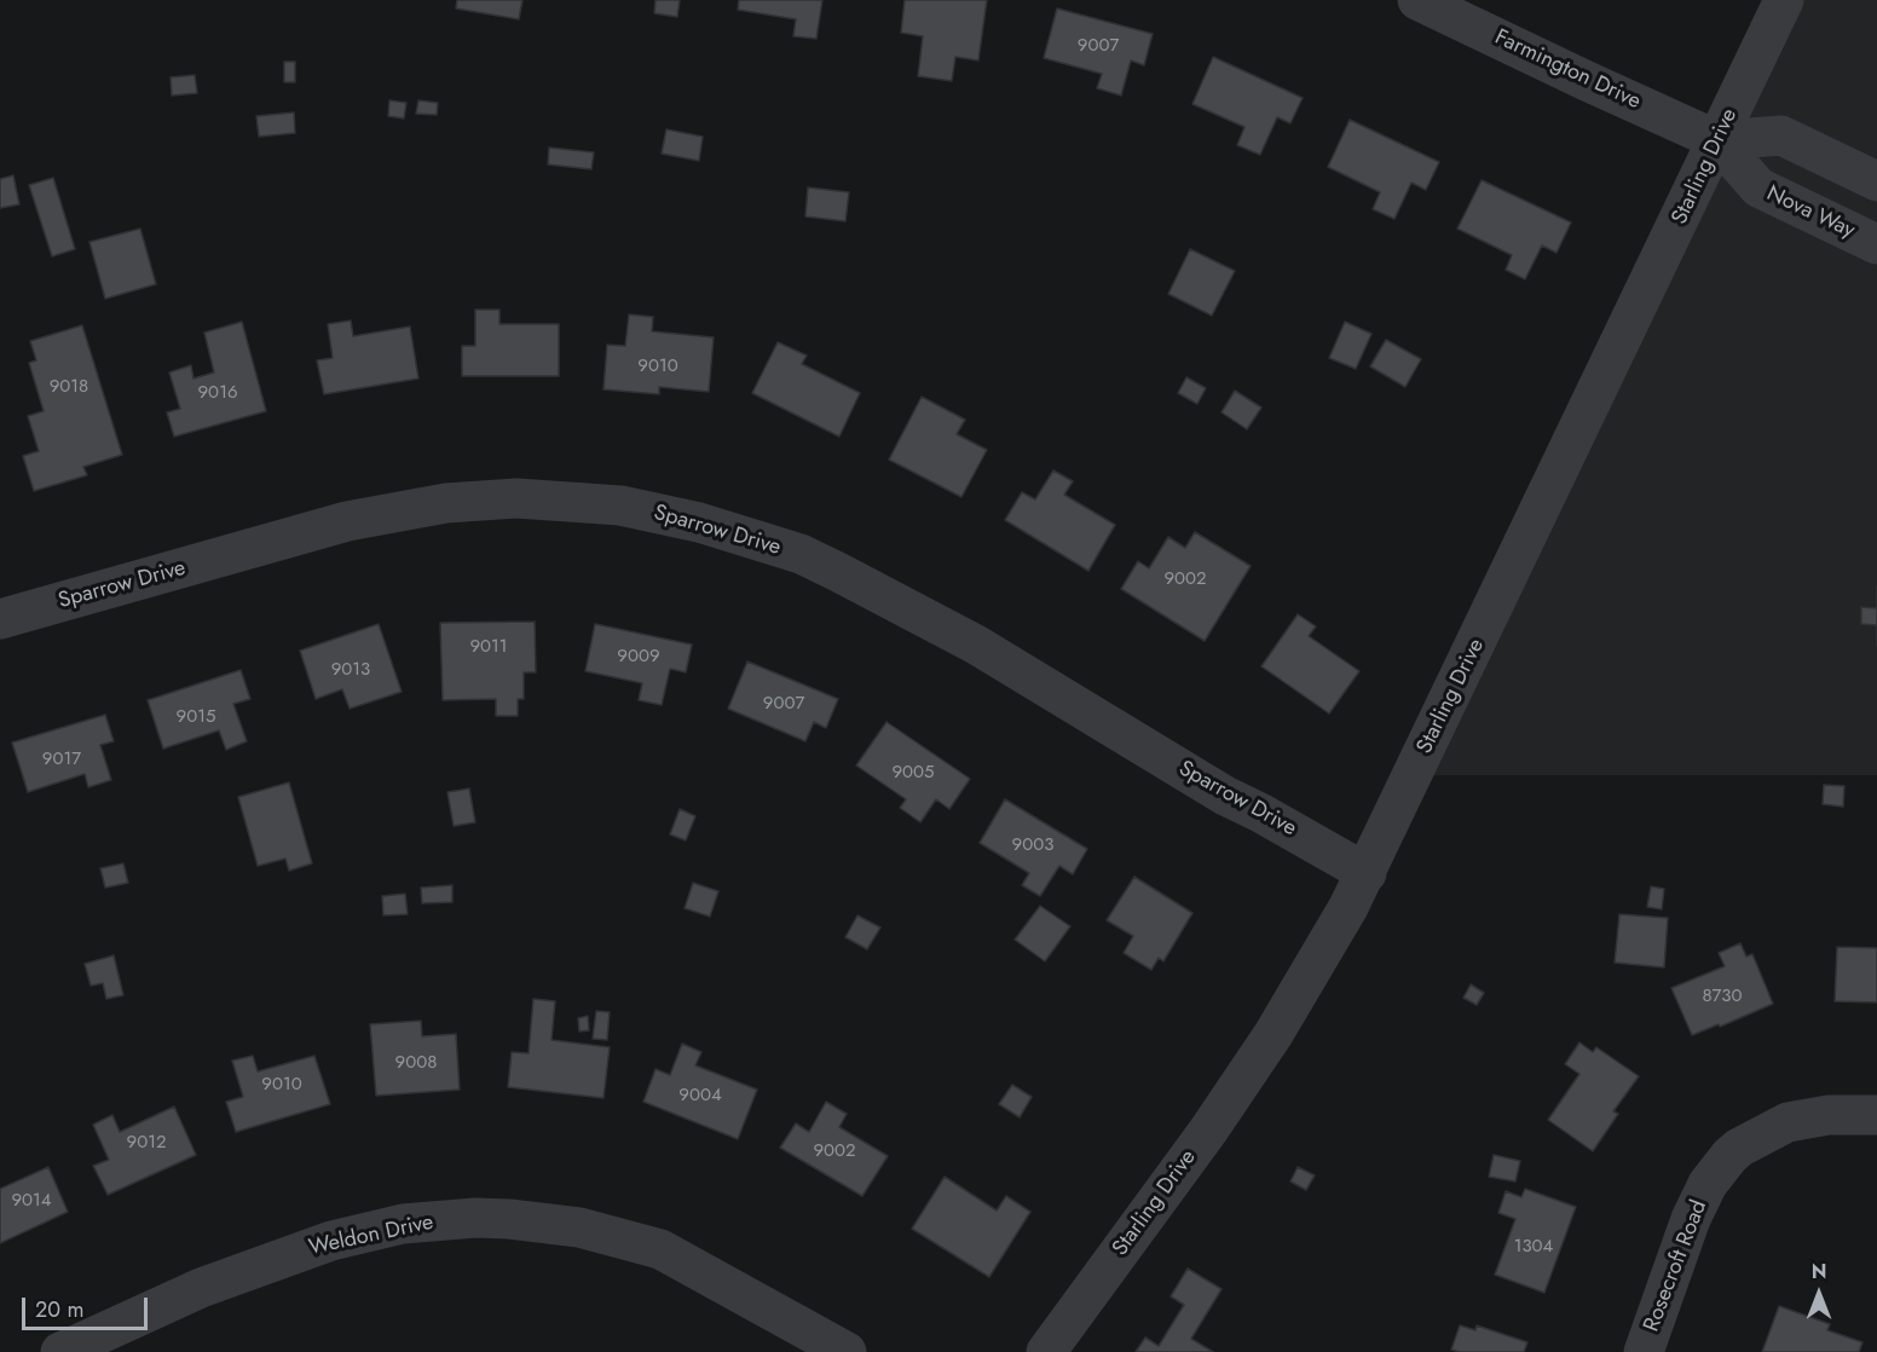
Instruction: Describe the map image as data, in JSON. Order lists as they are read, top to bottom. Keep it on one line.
{"streets":{"street":["Farmington Drive","Starling Drive","Nova Way","Sparrow Drive","Weldon Drive","Rosecroft Road"]},"crossings":[["Farmington Drive","Starling Drive"],["Farmington Drive","Nova Way"],["Starling Drive","Nova Way"],["Starling Drive","Sparrow Drive"]],"house_numbers":["9007","9010","9018","9016","9002","9011","9009","9013","9007","9015","9017","9005","9003","8730","9008","9010","9004","9012","9002","9014","1304"],"scale_bar":"20 m","north":"top"}
